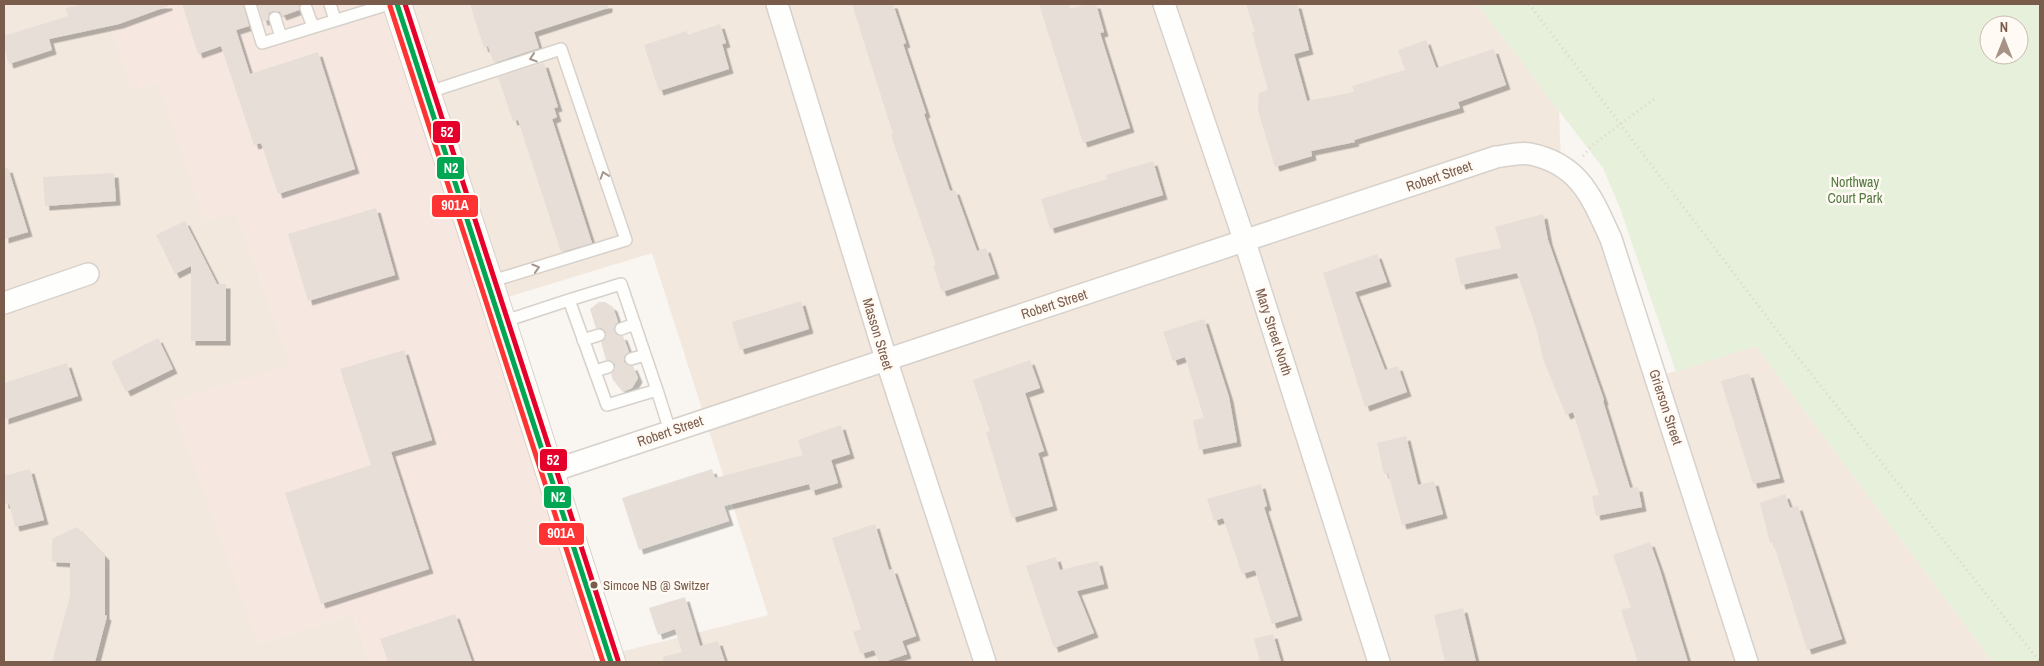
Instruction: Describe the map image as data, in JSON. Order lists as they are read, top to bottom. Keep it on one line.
{"streets":{"street":["Robert Street","Mary Street North","Masson Street","Grierson Street"]},"crossings":[["Robert Street","Mary Street North"],["Robert Street","Masson Street"],["Robert Street","Grierson Street"]],"parks":["Northway Court Park"],"places":["Simcoe NB @ Switzer"],"lines":["transit line N2","transit line 52","transit line 901A"],"north":"top"}
